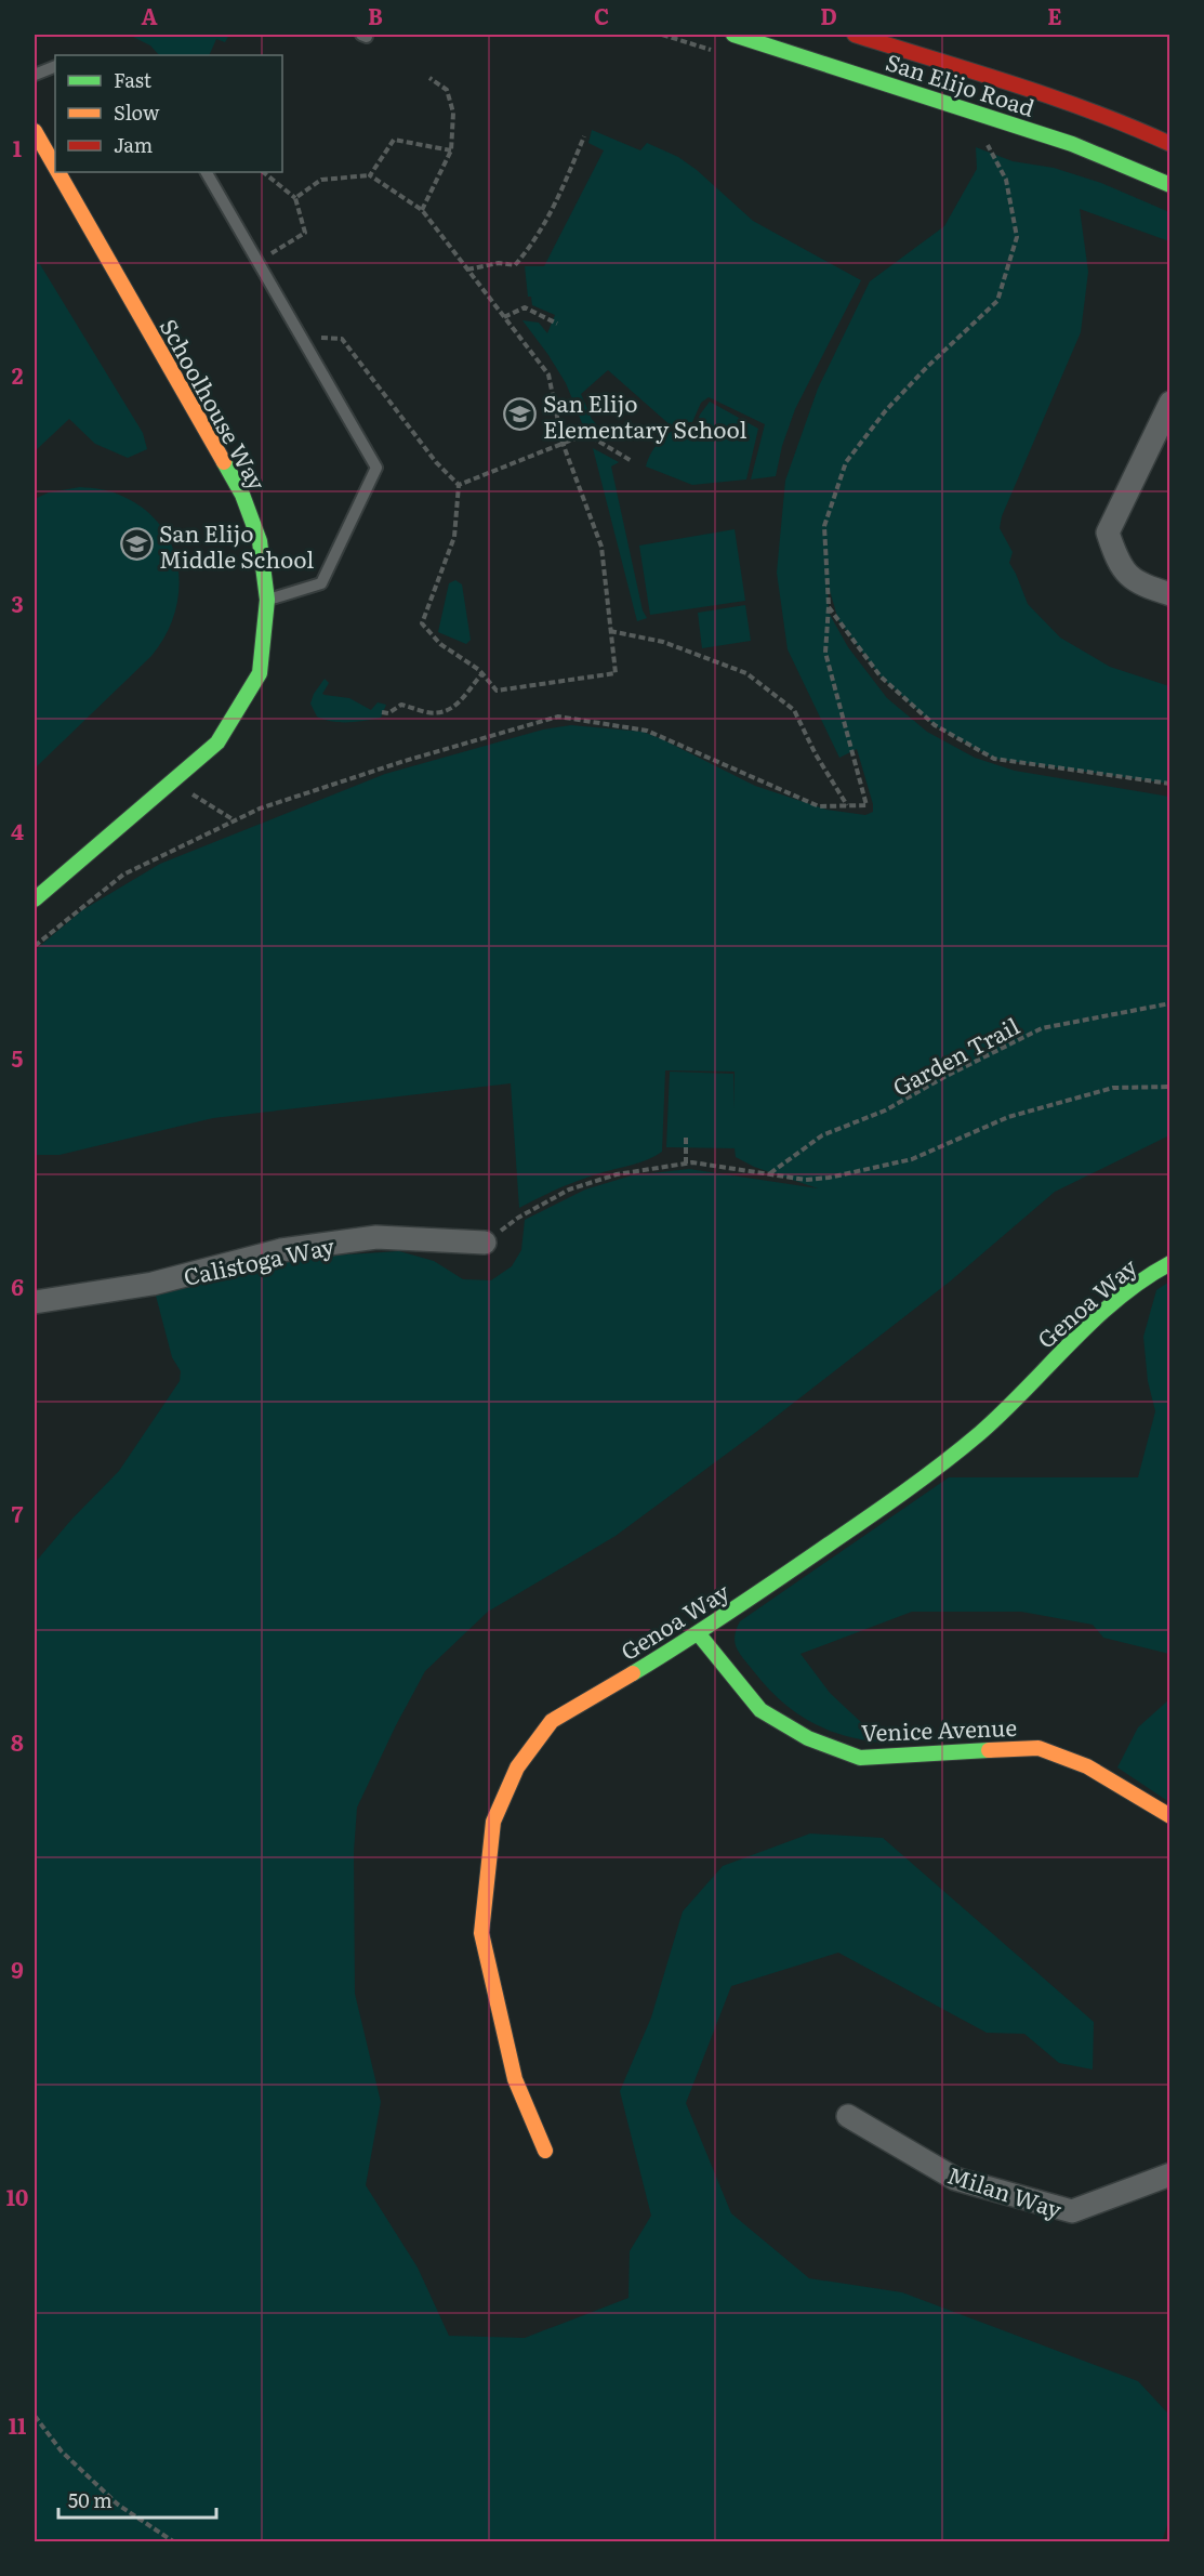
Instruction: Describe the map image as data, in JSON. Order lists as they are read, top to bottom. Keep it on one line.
{"streets":{"street":["San Elijo Road","Schoolhouse Way","Calistoga Way","Genoa Way","Venice Avenue","Milan Way"],"path":["Garden Trail"]},"crossings":[["Genoa Way","Venice Avenue"]],"places":{"school or university":["San Elijo Elementary School","San Elijo Middle School"]},"legend":["Fast","Slow","Jam"],"scale_bar":"50 m","grid":{"columns":["A","B","C","D","E"],"rows":["1","2","3","4","5","6","7","8","9","10","11"]}}
